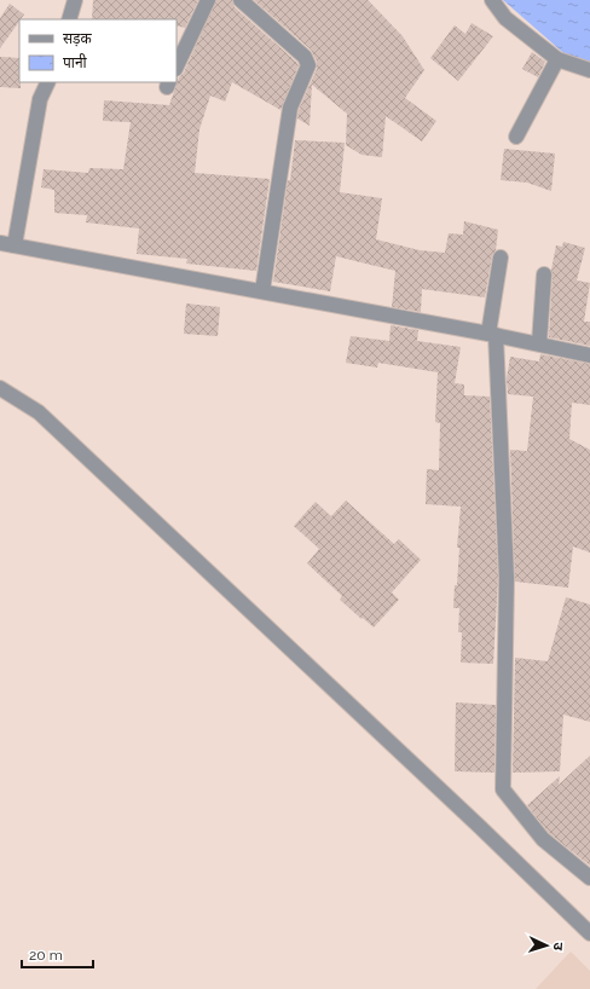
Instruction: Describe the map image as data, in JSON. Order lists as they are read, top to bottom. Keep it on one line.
{"legend":["सड़क","पानी"],"scale_bar":"20 m","north":"right"}
